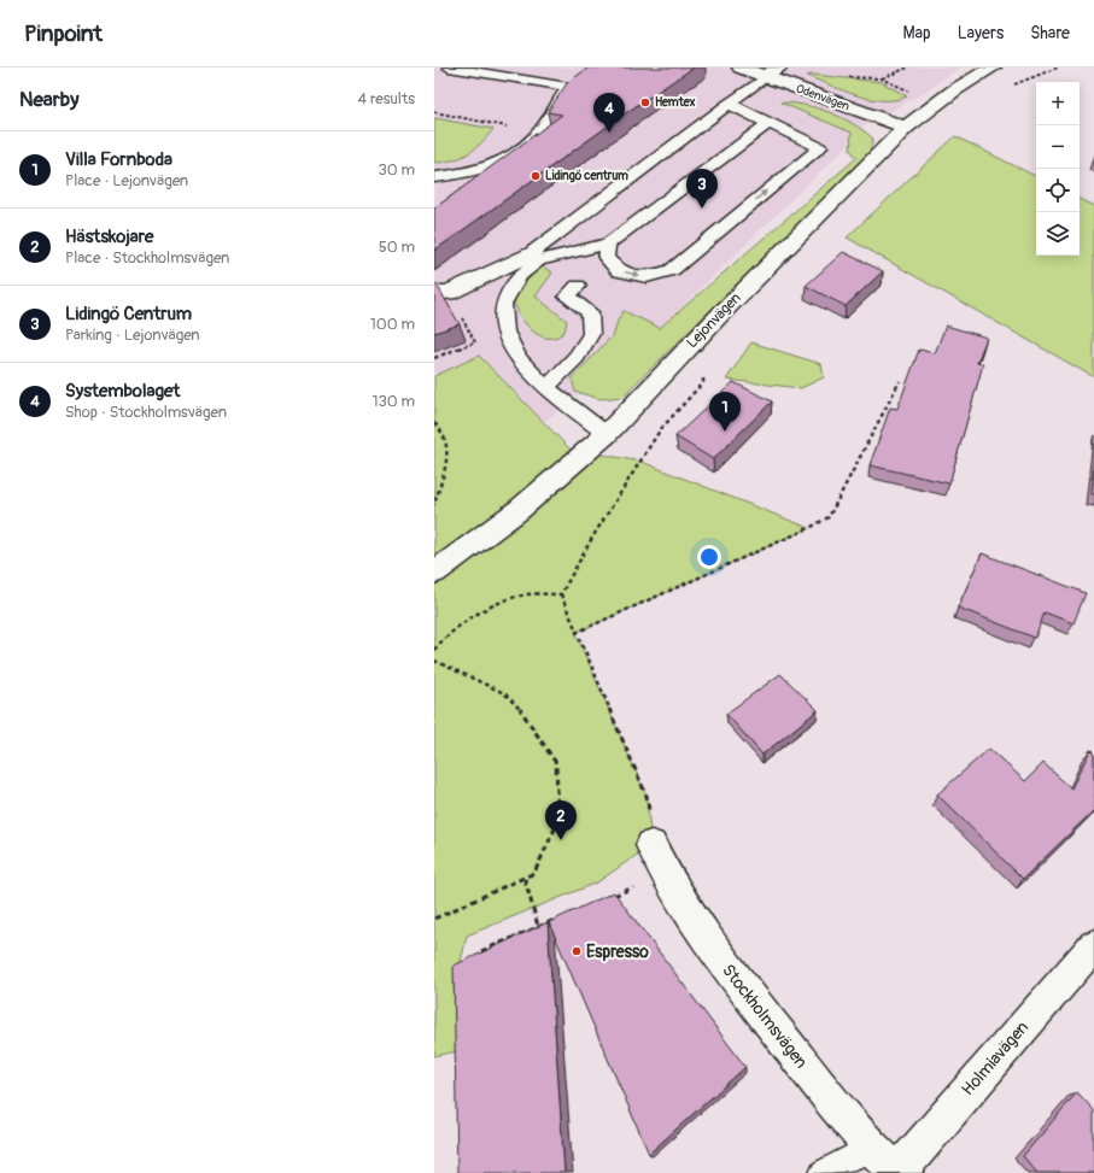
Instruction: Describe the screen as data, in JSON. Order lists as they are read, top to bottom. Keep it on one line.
{"streets":{"street":["Odenvägen","Lejonvägen","Stockholmsvägen","Holmiavägen"]},"crossings":[["Odenvägen","Lejonvägen"],["Stockholmsvägen","Holmiavägen"]],"places":["Hemtex","Lidingö centrum","Espresso"],"page":{"header":"Pinpoint","nav":["Map","Layers","Share"],"heading":["Nearby","4 results"],"map_buttons":["+","−"],"pins":["4","3","1","2"],"list":[{"mark":"1","name":"Villa Fornboda","note":"Place · Lejonvägen","value":"30 m"},{"mark":"2","name":"Hästskojare","note":"Place · Stockholmsvägen","value":"50 m"},{"mark":"3","name":"Lidingö Centrum","note":"Parking · Lejonvägen","value":"100 m"},{"mark":"4","name":"Systembolaget","note":"Shop · Stockholmsvägen","value":"130 m"}]}}
